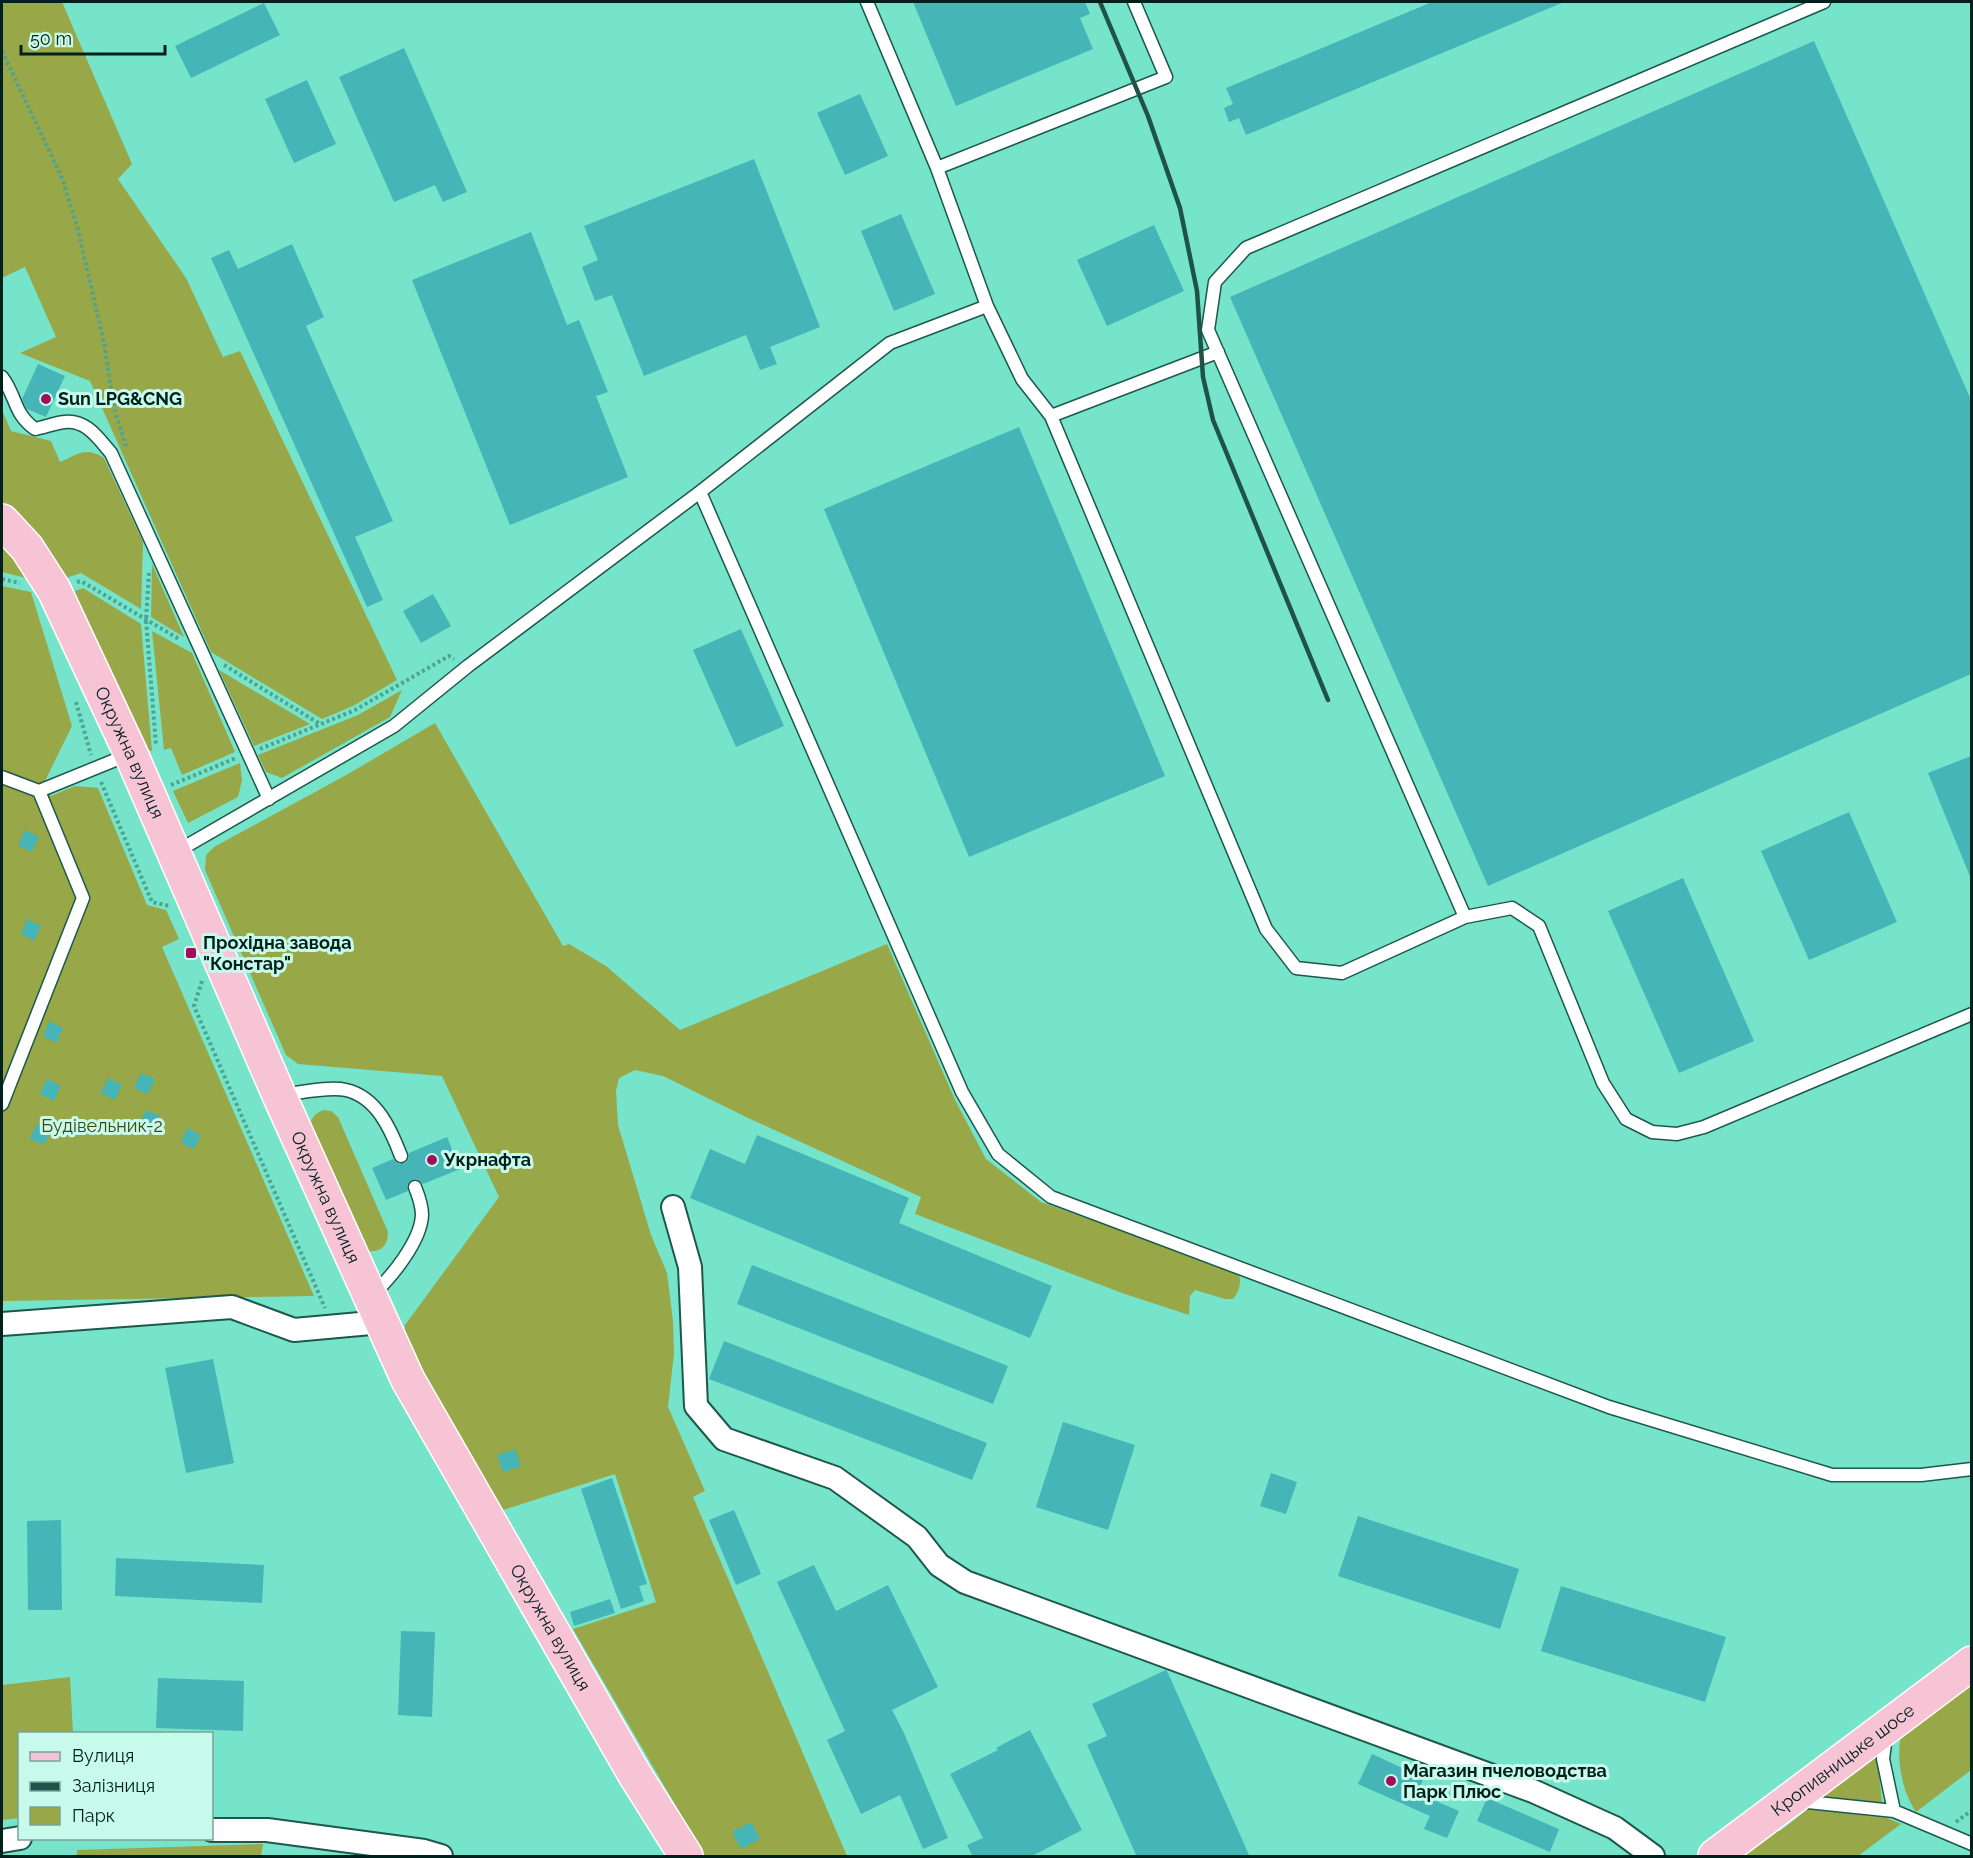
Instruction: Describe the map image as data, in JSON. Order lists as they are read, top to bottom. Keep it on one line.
{"streets":{"main road":["Окружна вулиця","Кропивницьке шосе"]},"parks":["Будівельник-2"],"places":{"other":["Sun LPG&CNG","Укрнафта","Магазин пчеловодства Парк Плюс"],"transit":["Прохідна завода \"Констар\""]},"legend":["Вулиця","Залізниця","Парк"],"scale_bar":"50 m"}
